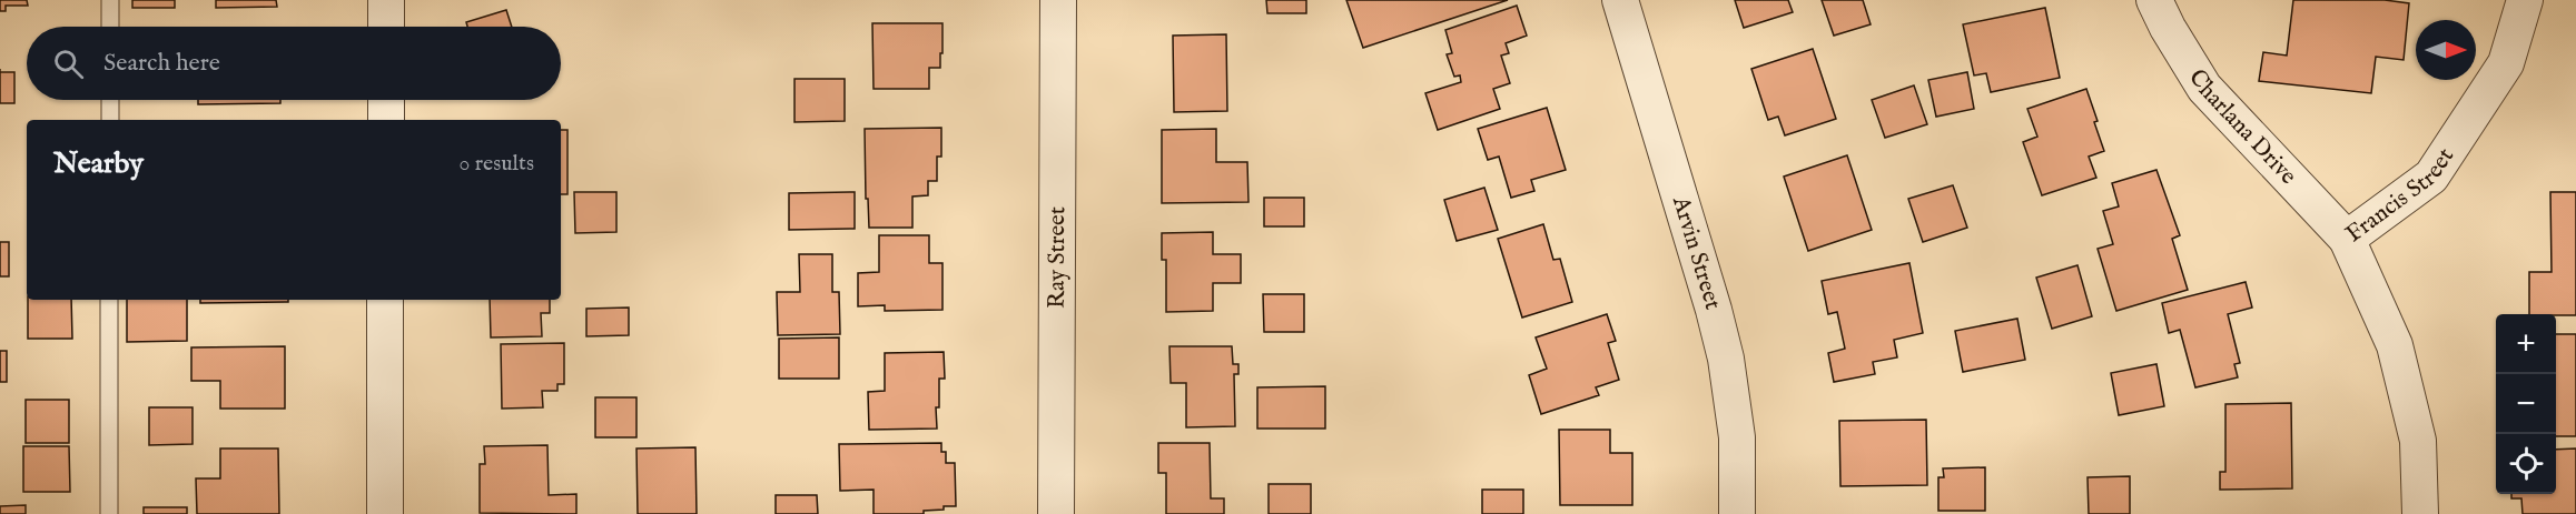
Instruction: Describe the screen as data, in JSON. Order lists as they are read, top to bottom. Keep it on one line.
{"streets":{"street":["Charlana Drive","Francis Street","Arvin Street","Ray Street"]},"crossings":[["Charlana Drive","Francis Street"]],"north":"right","page":{"search":"Search here","heading":["Nearby","0 results"],"map_buttons":["+","−"]}}
